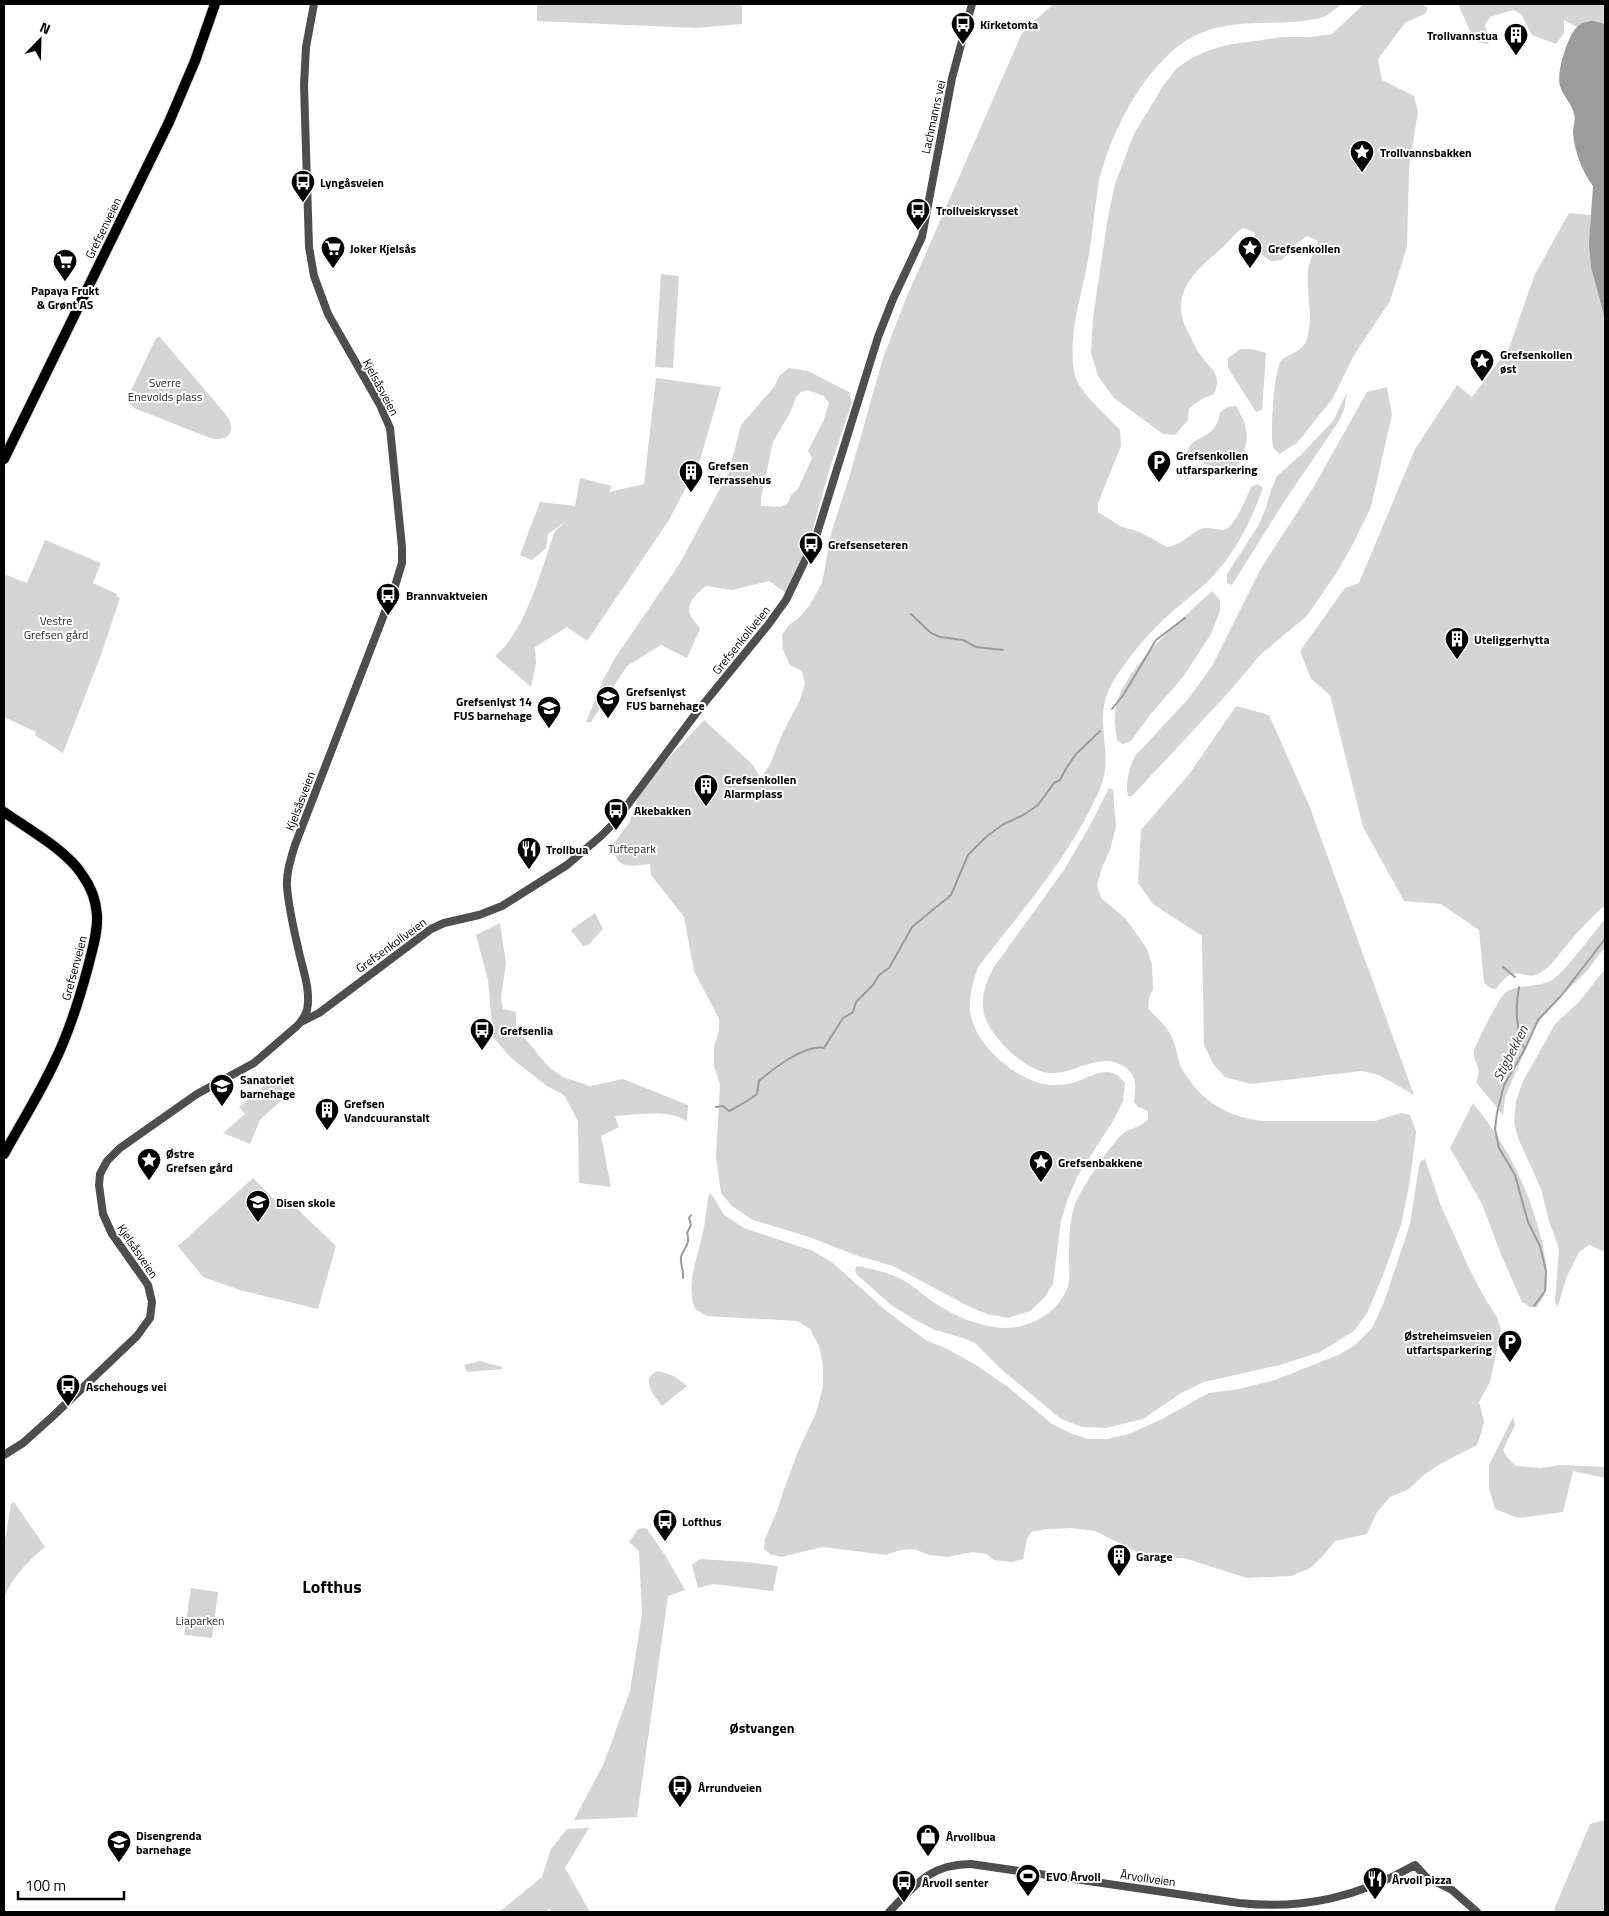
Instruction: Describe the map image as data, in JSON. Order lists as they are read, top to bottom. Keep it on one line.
{"streets":{"main road":["Grefsenveien"],"street":["Lachmanns vei","Kjelsåsveien","Grefsenkollveien","Årvollveien"]},"crossings":[["Lachmanns vei","Grefsenkollveien"],["Kjelsåsveien","Grefsenkollveien"]],"districts":["Lofthus","Østvangen"],"water":["Stigbekken"],"parks":["Sverre Enevolds plass","Vestre Grefsen gård","Tuftepark","Liaparken"],"places":{"bus stop":["Kirketomta","Lyngåsveien","Trollveiskrysset","Grefsenseteren","Brannvaktveien","Akebakken","Grefsenlia","Aschehougs vei","Lofthus","Årrundveien","Årvoll senter"],"building":["Trollvannstua","Grefsen Terrassehus","Uteliggerhytta","Grefsenkollen Alarmplass","Grefsen Vandcuuranstalt","Garage"],"place":["Trollvannsbakken","Grefsenkollen","Grefsenkollen øst","Østre Grefsen gård","Grefsenbakkene"],"supermarket":["Joker Kjelsås","Papaya Frukt & Grønt AS"],"parking":["Grefsenkollen utfarsparkering","Østreheimsveien utfartsparkering"],"school or university":["Grefsenlyst FUS barnehage","Grefsenlyst 14 FUS barnehage","Sanatoriet barnehage","Disen skole","Disengrenda barnehage"],"restaurant":["Trollbua","Årvoll pizza"],"shop":["Årvollbua"],"sports":["EVO Årvoll"]},"scale_bar":"100 m","north":"top right"}
